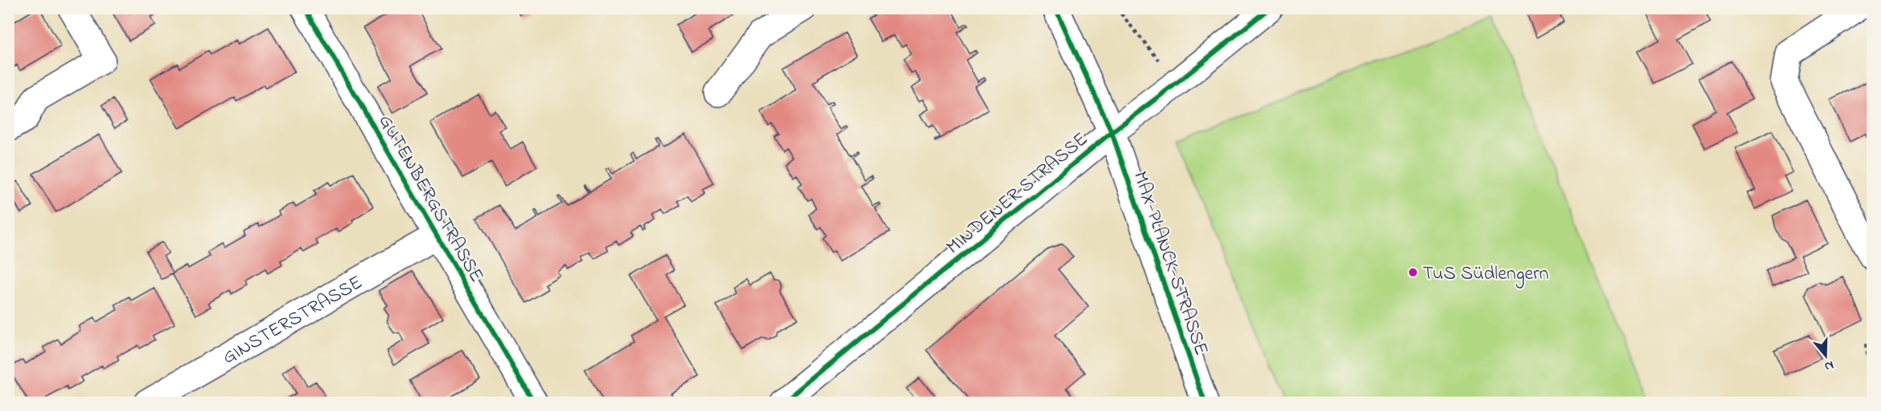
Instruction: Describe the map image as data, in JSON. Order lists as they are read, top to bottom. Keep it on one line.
{"streets":{"street":["MINDENER STRASSE","GUTENBERGSTRASSE","MAX-PLANCK-STRASSE","GINSTERSTRASSE"]},"crossings":[["MINDENER STRASSE","MAX-PLANCK-STRASSE"],["GUTENBERGSTRASSE","GINSTERSTRASSE"]],"places":["TuS Südlengern"],"north":"bottom"}
